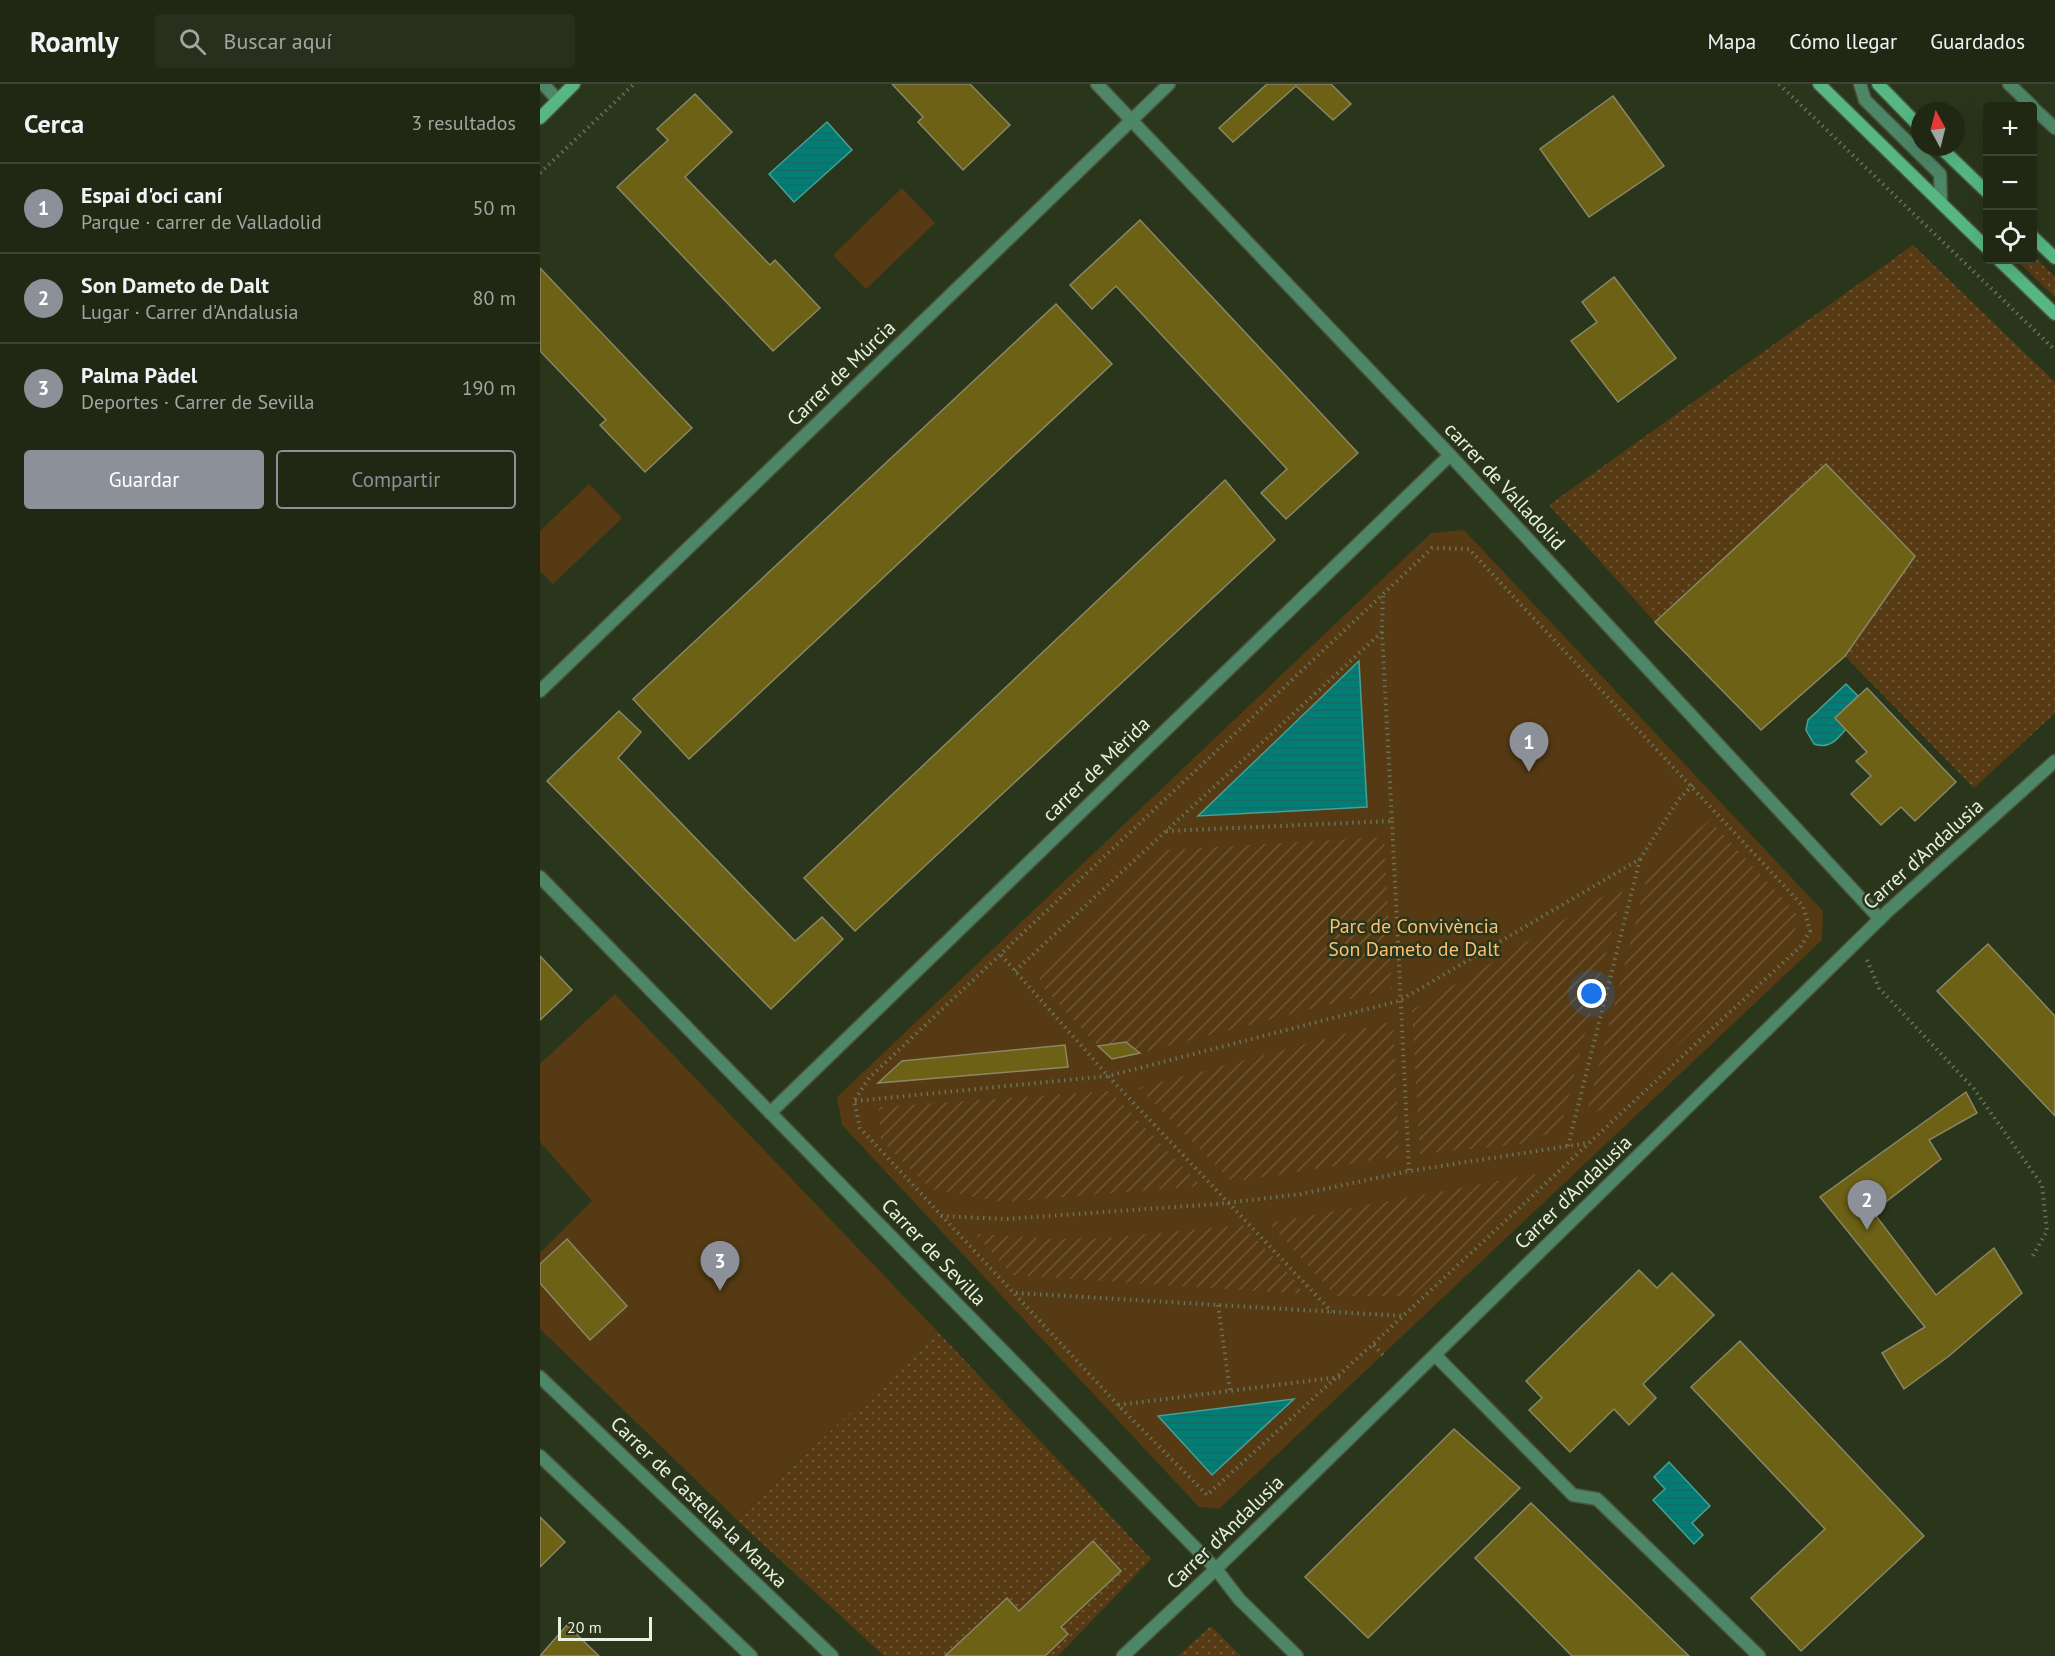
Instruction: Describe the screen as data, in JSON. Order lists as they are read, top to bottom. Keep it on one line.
{"streets":{"street":["Carrer de Múrcia","carrer de Valladolid","carrer de Mèrida","Carrer d'Andalusia","Carrer de Sevilla","Carrer de Castella-la Manxa"]},"crossings":[["Carrer de Múrcia","carrer de Valladolid"],["carrer de Valladolid","carrer de Mèrida"],["carrer de Valladolid","Carrer d'Andalusia"],["carrer de Mèrida","Carrer de Sevilla"],["Carrer d'Andalusia","Carrer de Sevilla"]],"parks":["Parc de Convivència Son Dameto de Dalt"],"scale_bar":"20 m","north":"top","page":{"header":"Roamly","search":"Buscar aquí","nav":["Mapa","Cómo llegar","Guardados"],"heading":["Cerca","3 resultados"],"map_buttons":["+","−"],"list":[{"mark":"1","name":"Espai d'oci caní","note":"Parque · carrer de Valladolid","value":"50 m"},{"mark":"2","name":"Son Dameto de Dalt","note":"Lugar · Carrer d'Andalusia","value":"80 m"},{"mark":"3","name":"Palma Pàdel","note":"Deportes · Carrer de Sevilla","value":"190 m"}],"buttons":["Guardar","Compartir"],"pins":["1","2","3"],"scale":"20 m"}}
